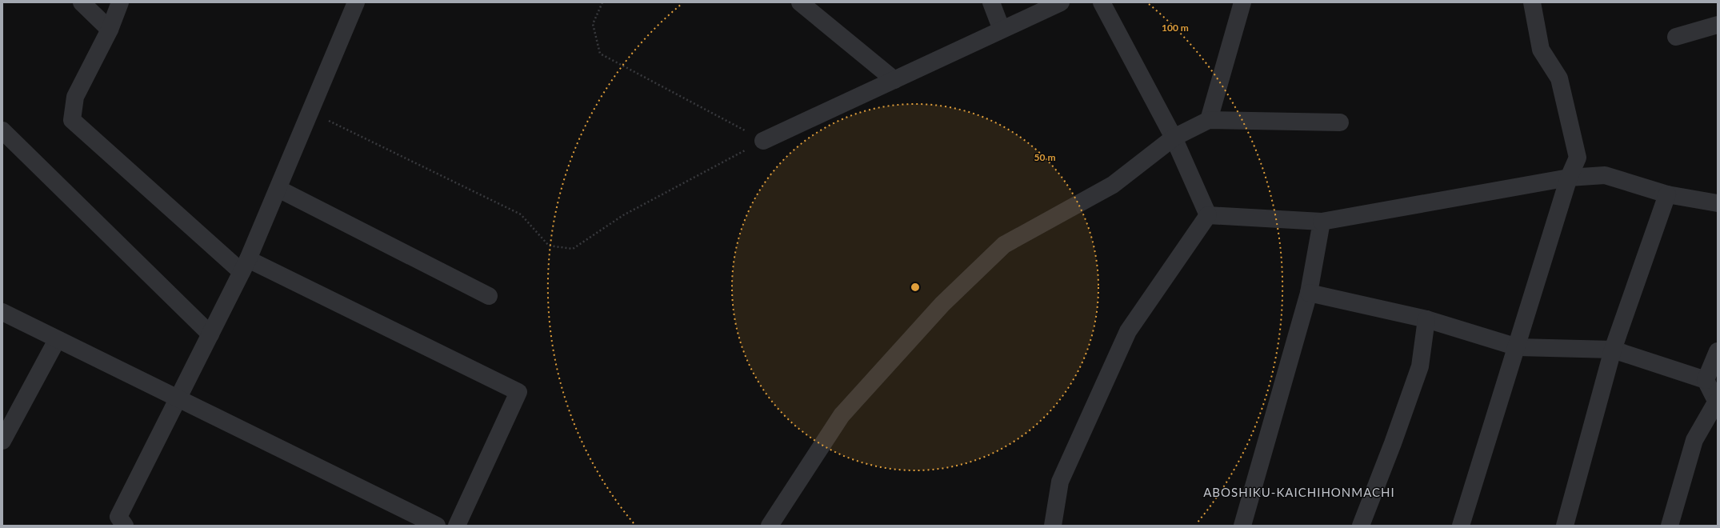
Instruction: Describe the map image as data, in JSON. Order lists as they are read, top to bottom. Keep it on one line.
{"districts":["ABOSHIKU-KAICHIHONMACHI"],"rings":["100 m","50 m"]}
